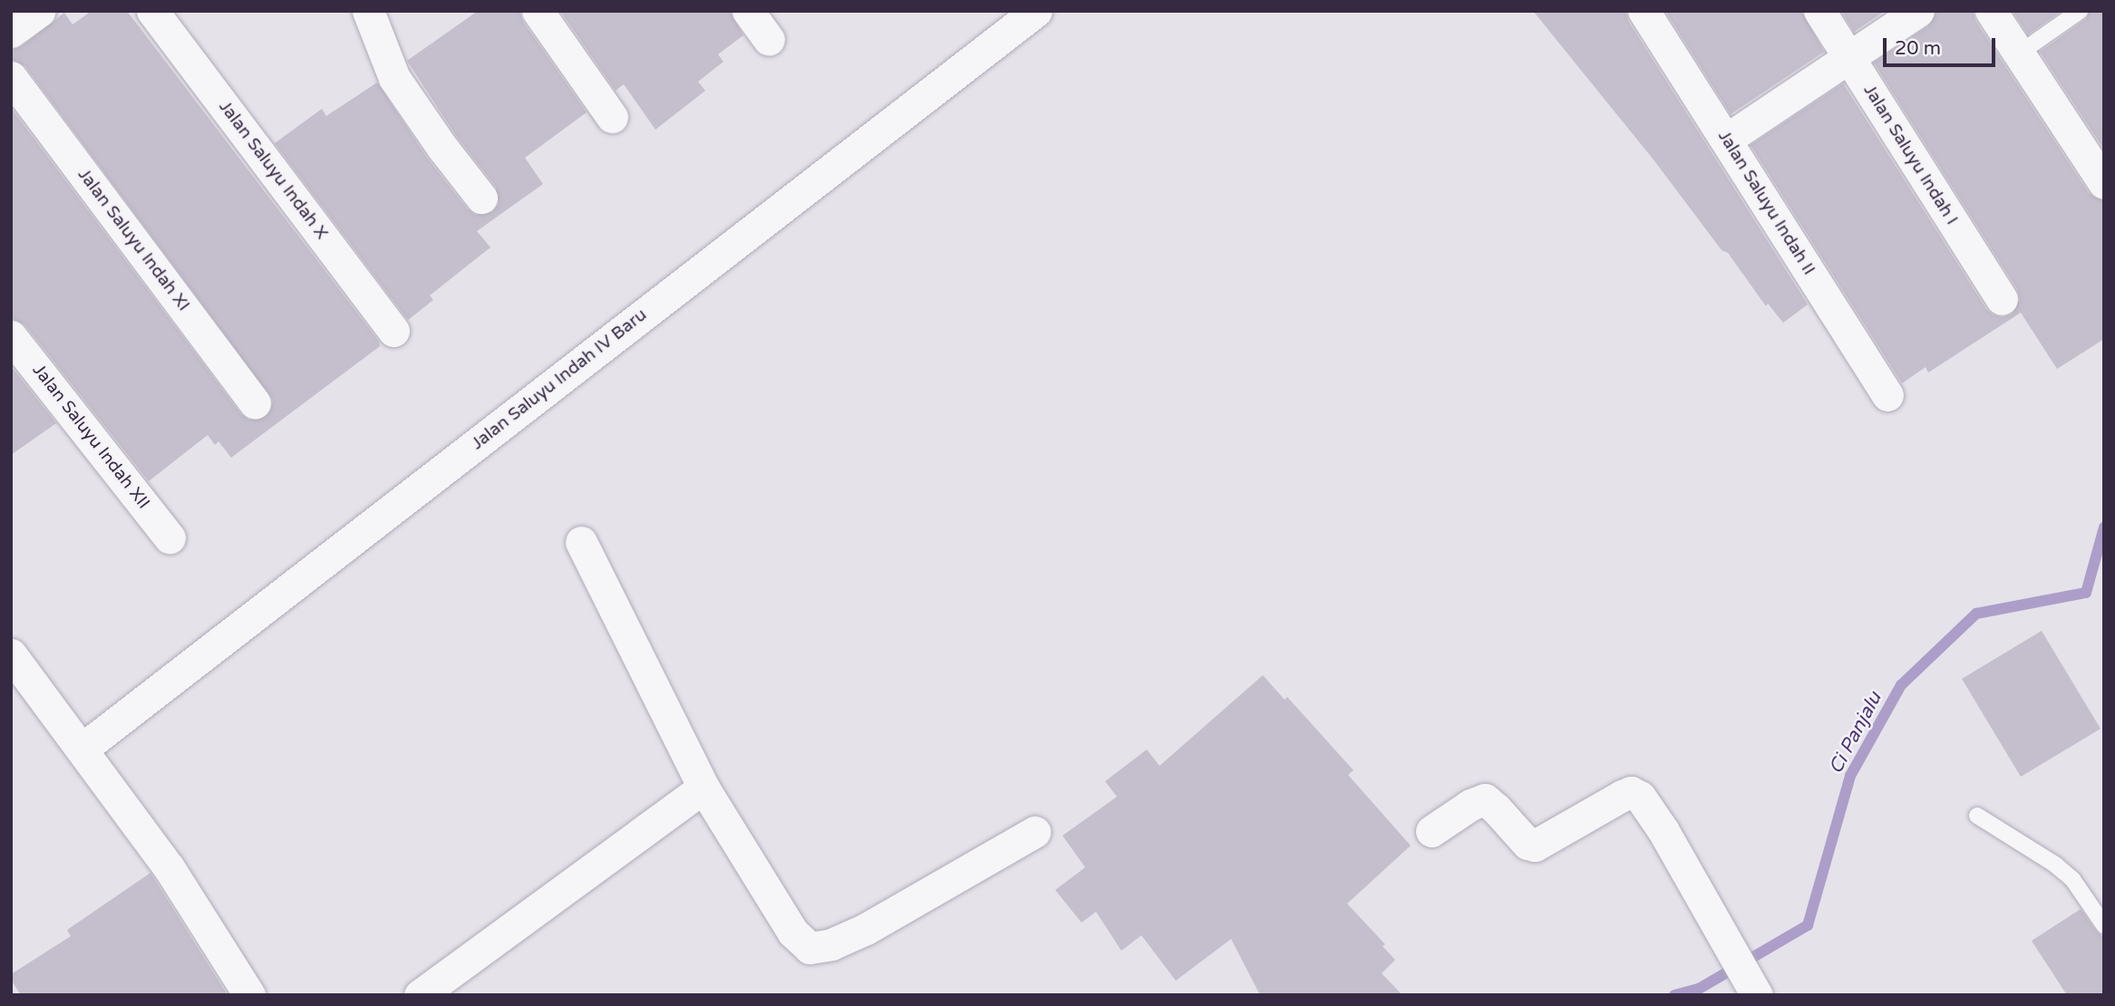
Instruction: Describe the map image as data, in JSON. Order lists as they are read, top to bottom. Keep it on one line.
{"streets":{"street":["Jalan Saluyu Indah I","Jalan Saluyu Indah X","Jalan Saluyu Indah II","Jalan Saluyu Indah XI","Jalan Saluyu Indah IV Baru","Jalan Saluyu Indah XII"]},"water":["Ci Panjalu"],"scale_bar":"20 m"}
